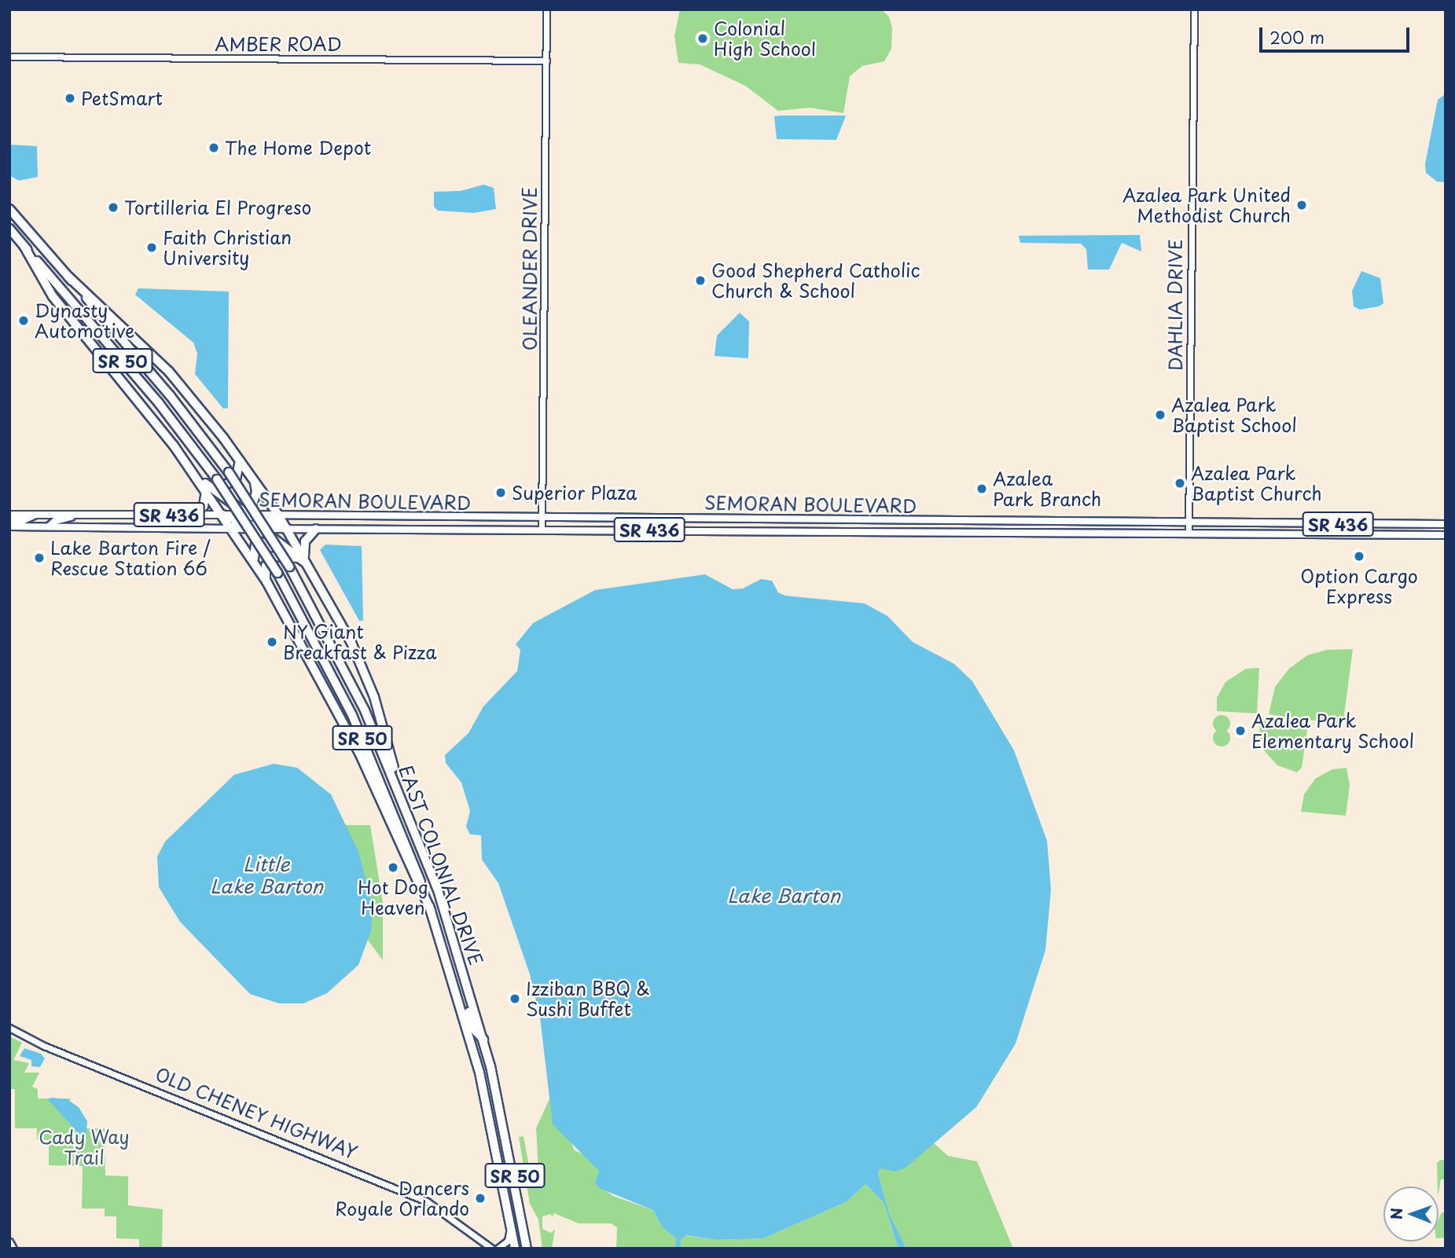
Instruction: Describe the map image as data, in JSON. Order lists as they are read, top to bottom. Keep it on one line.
{"streets":{"highway":["SR 50","EAST COLONIAL DRIVE"],"main road":["SEMORAN BOULEVARD","SR 436"],"street":["AMBER ROAD","OLEANDER DRIVE","DAHLIA DRIVE","OLD CHENEY HIGHWAY"]},"crossings":[["AMBER ROAD","OLEANDER DRIVE"],["OLEANDER DRIVE","SEMORAN BOULEVARD"],["DAHLIA DRIVE","SEMORAN BOULEVARD"]],"water":["Little Lake Barton","Lake Barton"],"parks":["Cady Way Trail"],"places":["Colonial High School","PetSmart","The Home Depot","Azalea Park United Methodist Church","Tortilleria El Progreso","Faith Christian University","Good Shepherd Catholic Church & School","Dynasty Automotive","Azalea Park Baptist School","Azalea Park Baptist Church","Azalea Park Branch","Superior Plaza","Option Cargo Express","Lake Barton Fire / Rescue Station 66","NY Giant Breakfast & Pizza","Azalea Park Elementary School","Hot Dog Heaven","Izziban BBQ & Sushi Buffet","Dancers Royale Orlando"],"scale_bar":"200 m","north":"left"}
